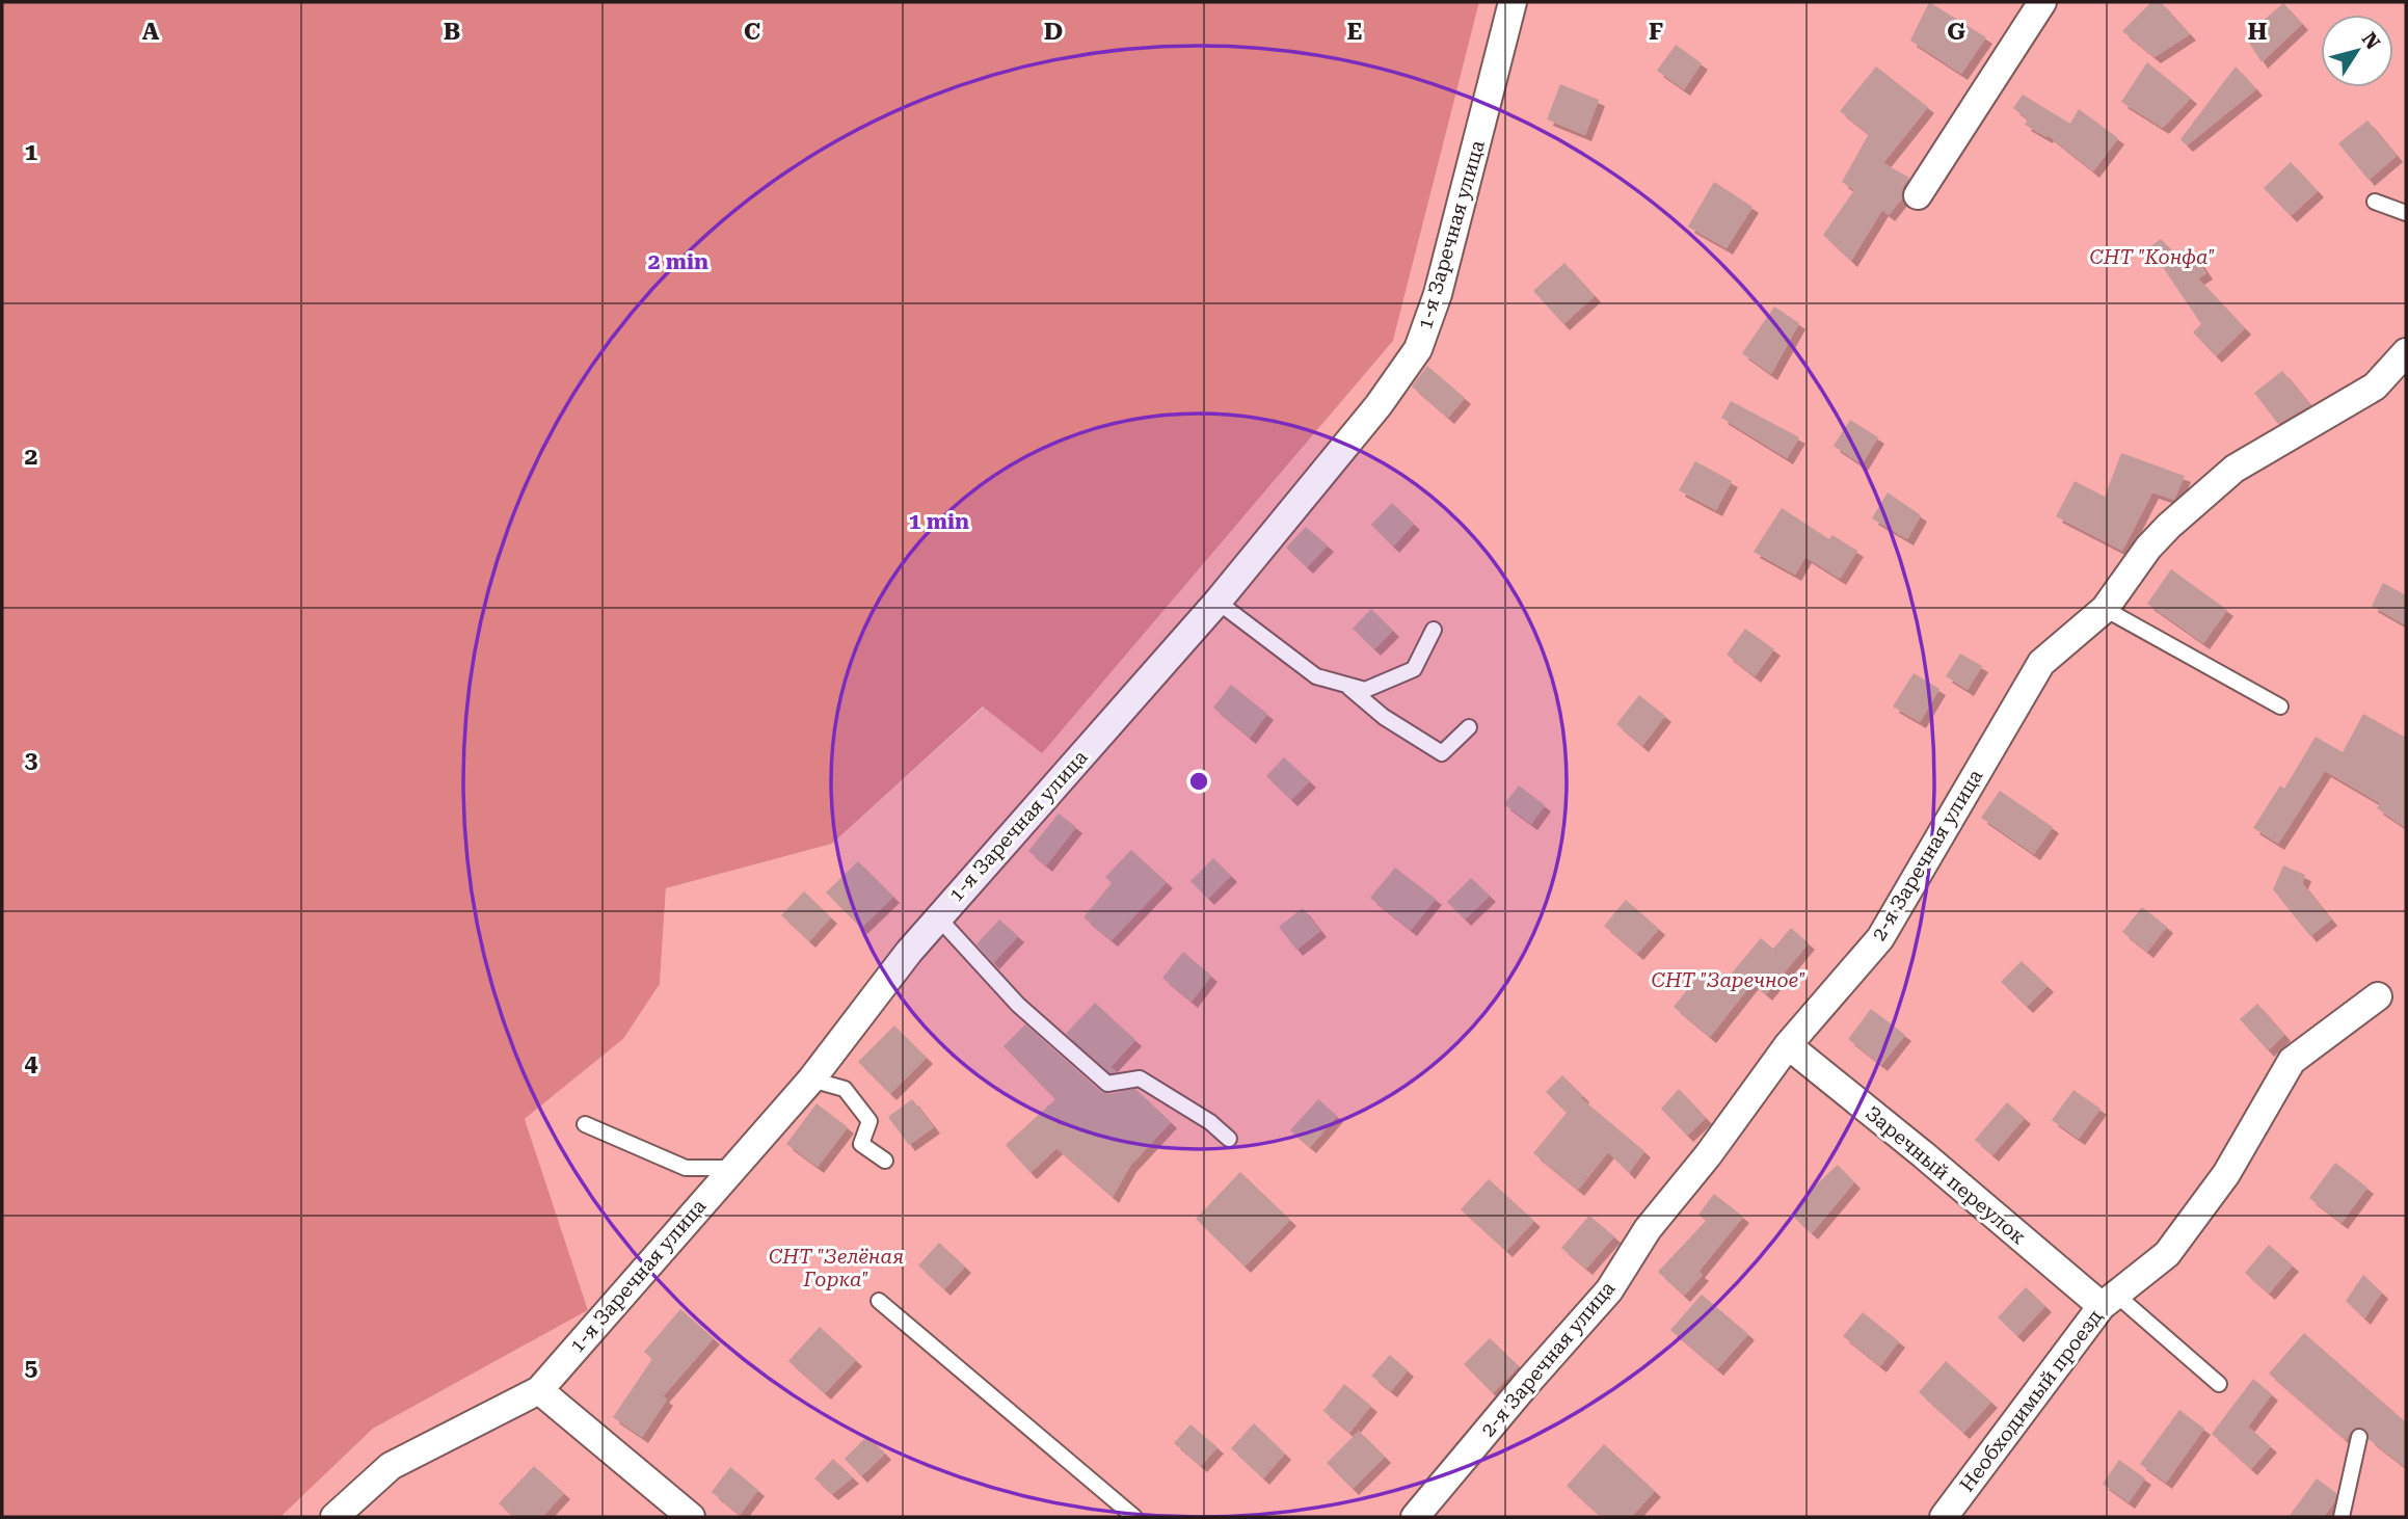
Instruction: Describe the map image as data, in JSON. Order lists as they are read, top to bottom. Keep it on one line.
{"streets":{"street":["1-я Заречная улица","2-я Заречная улица","Заречный переулок","Необходимый проезд"]},"crossings":[["2-я Заречная улица","Заречный переулок"],["Заречный переулок","Необходимый проезд"]],"parks":["СНТ \"Конфа\"","СНТ \"Заречное\"","СНТ \"Зелёная Горка\""],"north":"top right","grid":{"columns":["A","B","C","D","E","F","G","H"],"rows":["1","2","3","4","5"]},"rings":["2 min","1 min"]}
